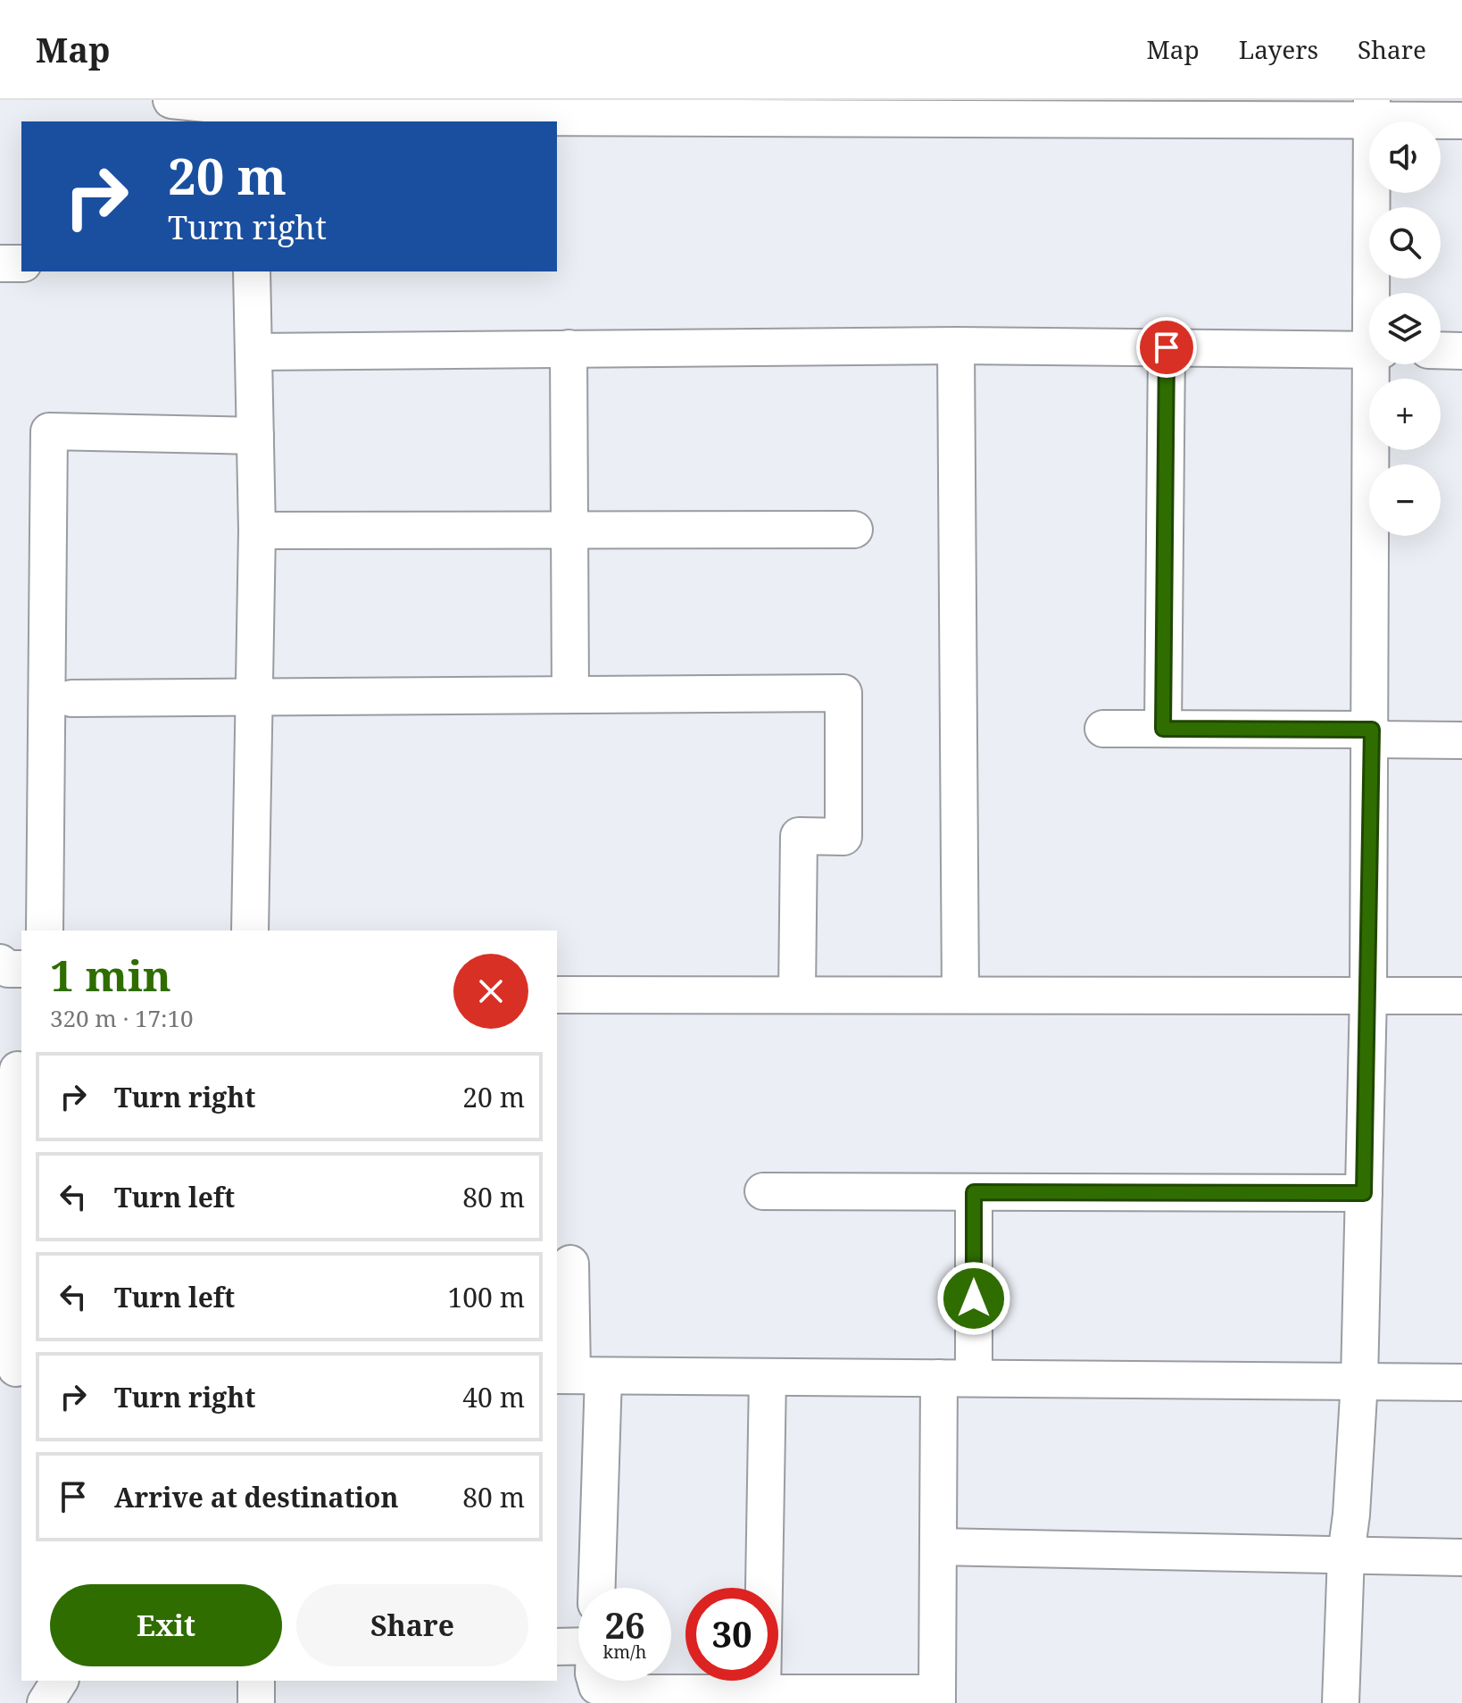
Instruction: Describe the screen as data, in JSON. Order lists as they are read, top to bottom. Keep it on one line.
{"page":{"header":"Map","nav":["Map","Layers","Share"],"map_buttons":["+","−"],"turn":["20 m","Turn right"],"heading":["1 min","320 m · 17:10"],"list":[{"name":"Turn right","value":"20 m"},{"name":"Turn left","value":"80 m"},{"name":"Turn left","value":"100 m"},{"name":"Turn right","value":"40 m"},{"name":"Arrive at destination","value":"80 m"}],"buttons":["Exit","Share"],"speed":"26 km/h","limit":"30"}}
